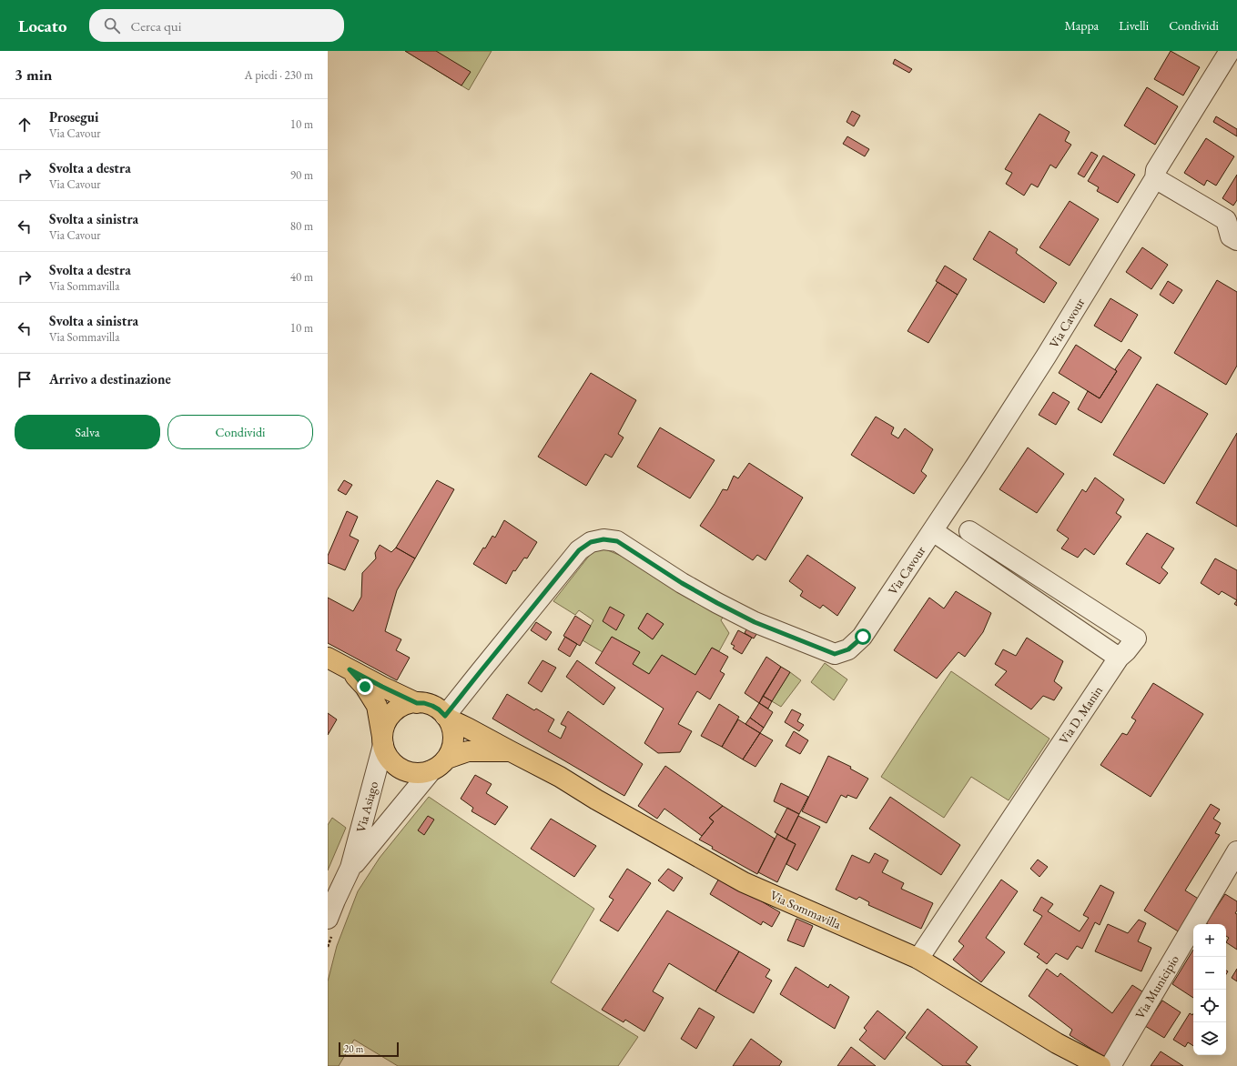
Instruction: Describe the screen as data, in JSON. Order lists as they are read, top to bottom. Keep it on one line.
{"streets":{"main road":["Via Sommavilla"],"street":["Via Cavour","Via D. Manin","Via Asiago","Via Municipio"]},"crossings":[["Via Cavour","Via Asiago"],["Via Cavour","Via Sommavilla"],["Via D. Manin","Via Sommavilla"],["Via Asiago","Via Sommavilla"]],"scale_bar":"20 m","page":{"header":"Locato","search":"Cerca qui","nav":["Mappa","Livelli","Condividi"],"heading":["3 min","A piedi · 230 m"],"list":[["Prosegui","Via Cavour","10 m"],["Svolta a destra","Via Cavour","90 m"],["Svolta a sinistra","Via Cavour","80 m"],["Svolta a destra","Via Sommavilla","40 m"],["Svolta a sinistra","Via Sommavilla","10 m"],"Arrivo a destinazione"],"buttons":["Salva","Condividi"],"map_buttons":["+","−"],"scale":"20 m"}}
